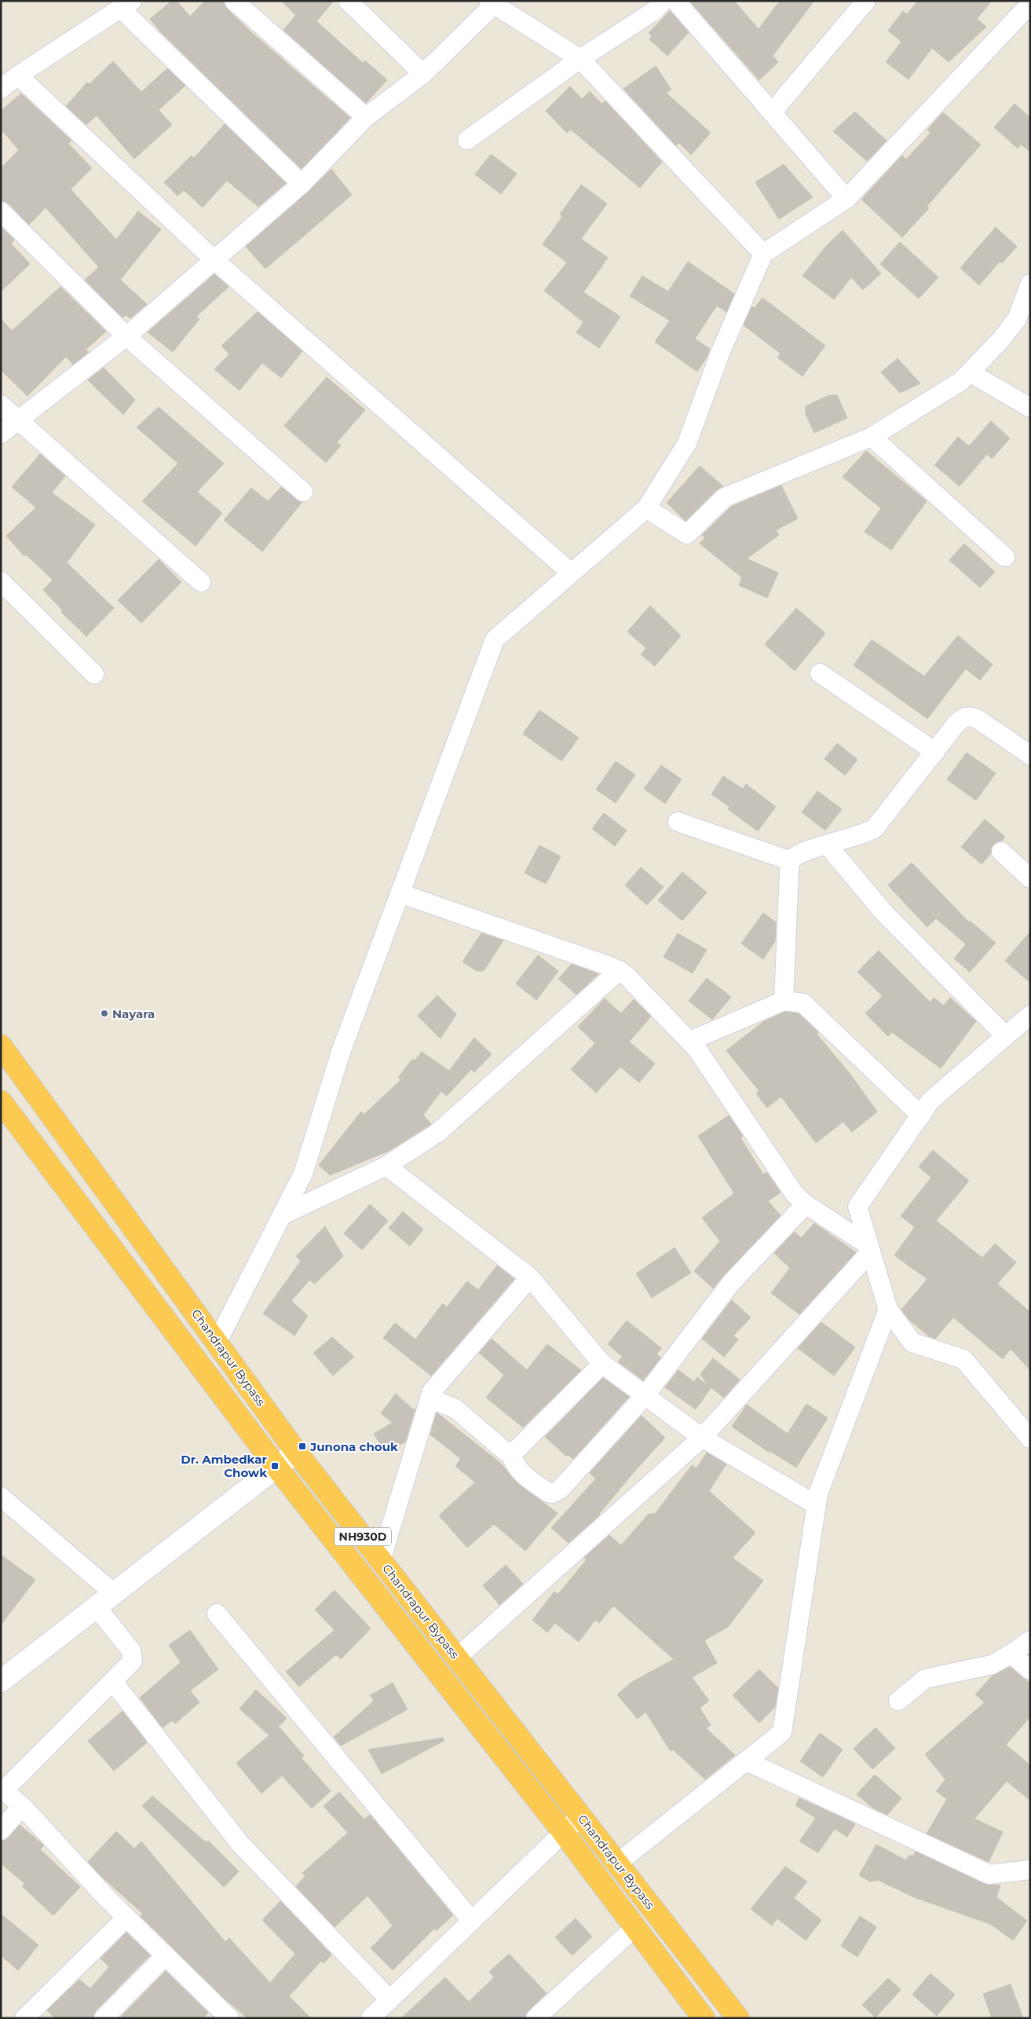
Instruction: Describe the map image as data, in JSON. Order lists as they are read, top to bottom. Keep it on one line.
{"streets":{"highway":["Chandrapur Bypass","NH930D"]},"places":{"other":["Nayara"],"transit":["Junona chouk","Dr. Ambedkar Chowk"]}}
